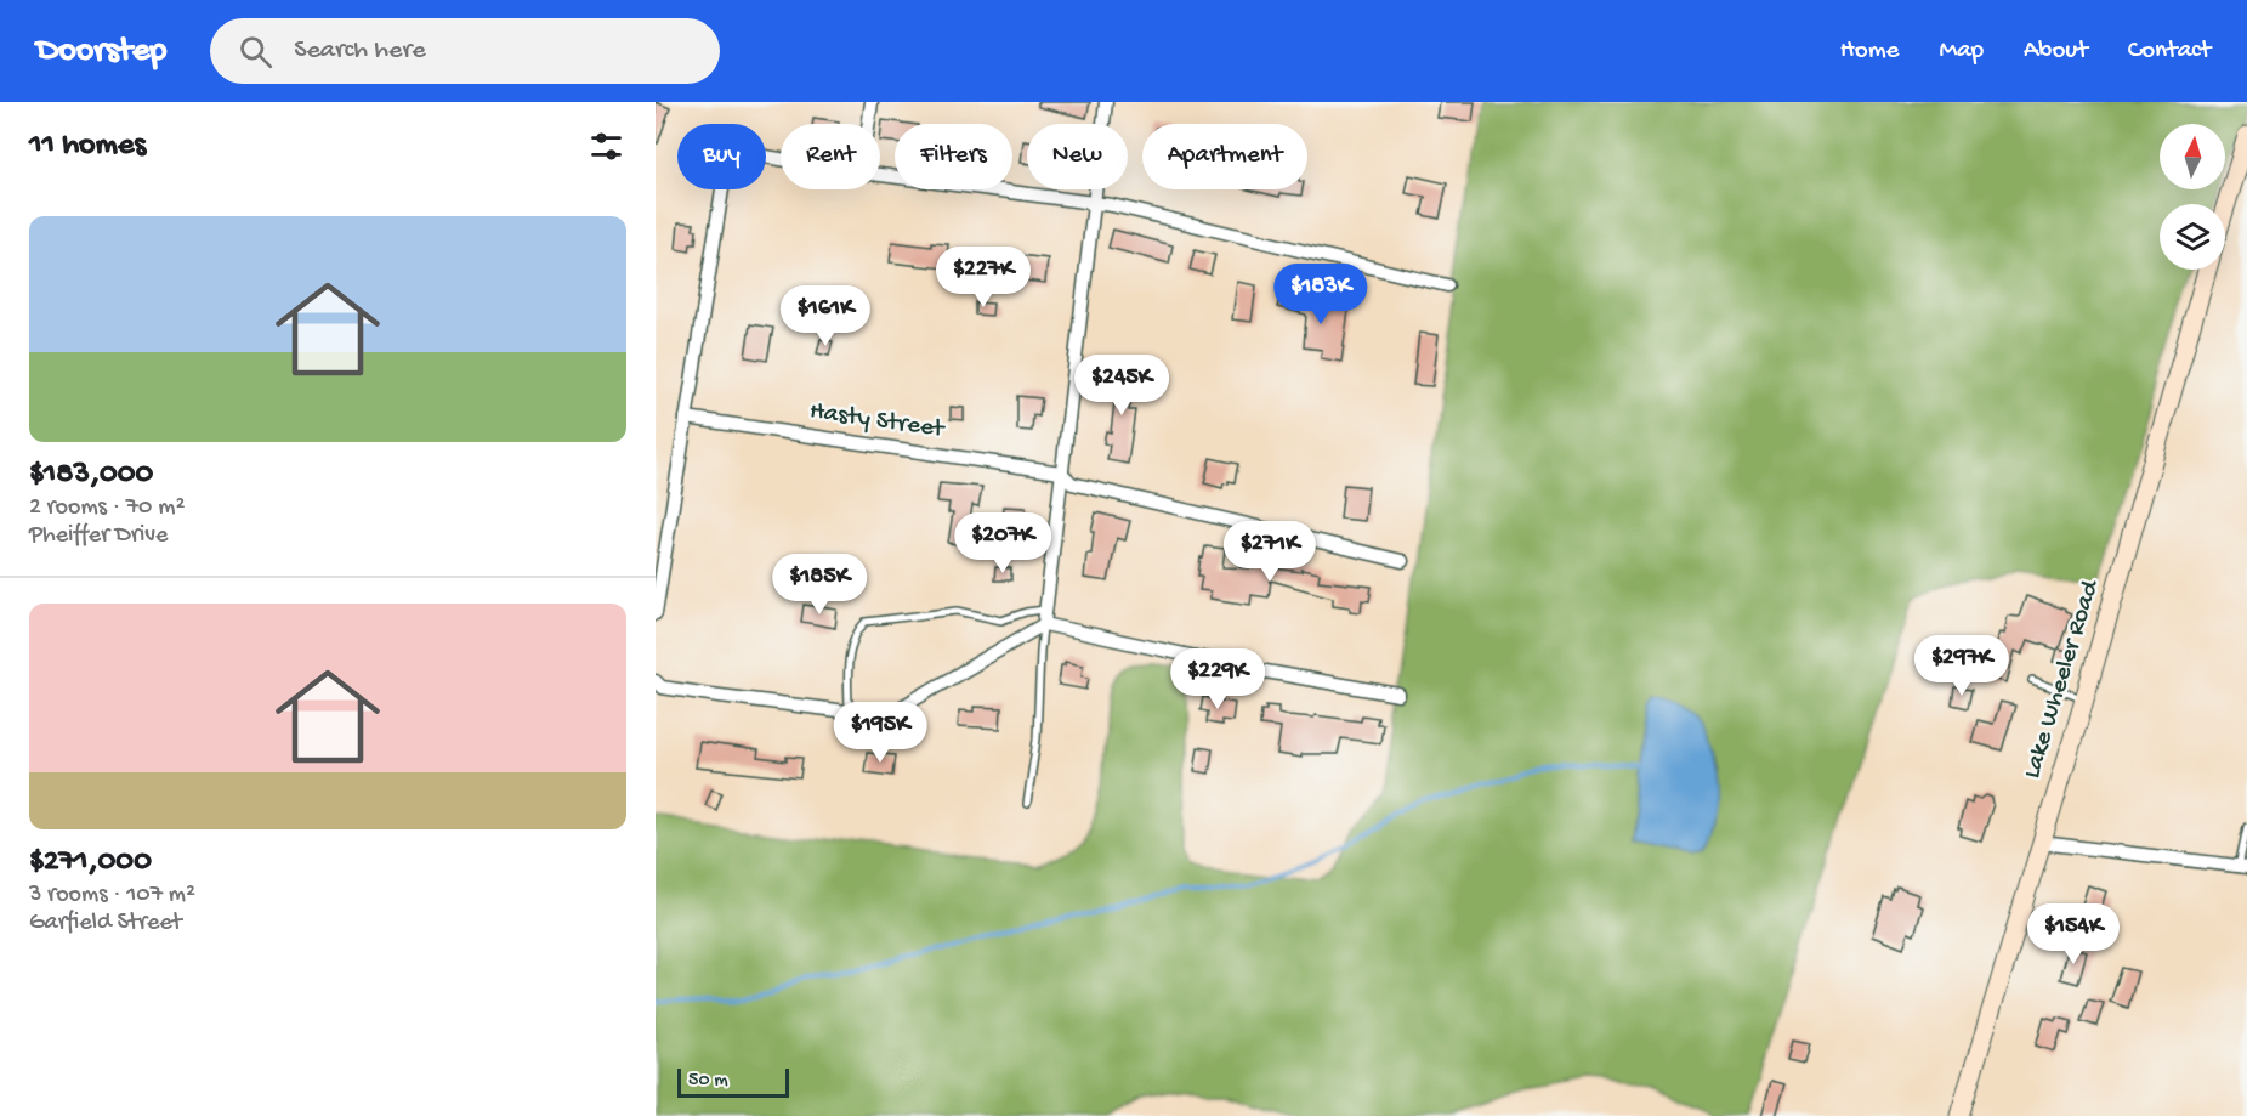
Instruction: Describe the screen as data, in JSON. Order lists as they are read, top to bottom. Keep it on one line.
{"streets":{"street":["Hasty Street","Lake Wheeler Road"]},"scale_bar":"50 m","north":"top","page":{"header":"Doorstep","search":"Search here","nav":["Home","Map","About","Contact"],"heading":"11 homes","chip":["Buy","Rent","Filters","New","Apartment"],"list":[{"name":"$183,000","note":"2 rooms · 70 m² · Pheiffer Drive"},{"name":"$271,000","note":"3 rooms · 107 m² · Garfield Street"}],"price":["$227K","$183K","$161K","$245K","$207K","$271K","$185K","$297K","$229K","$195K","$154K"],"scale":"50 m"}}
